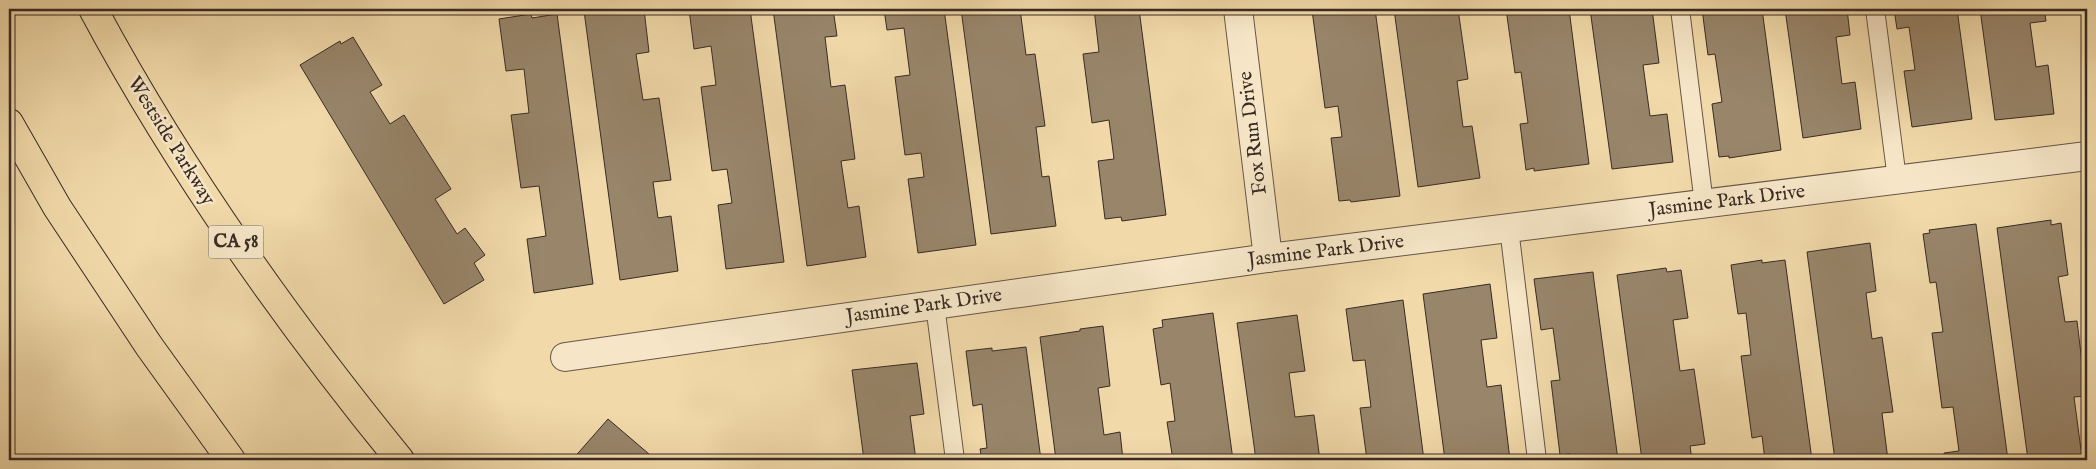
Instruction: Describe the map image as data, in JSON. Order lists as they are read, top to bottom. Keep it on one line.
{"streets":{"highway":["Westside Parkway","CA 58"],"street":["Fox Run Drive","Jasmine Park Drive"]},"crossings":[["Fox Run Drive","Jasmine Park Drive"]]}
